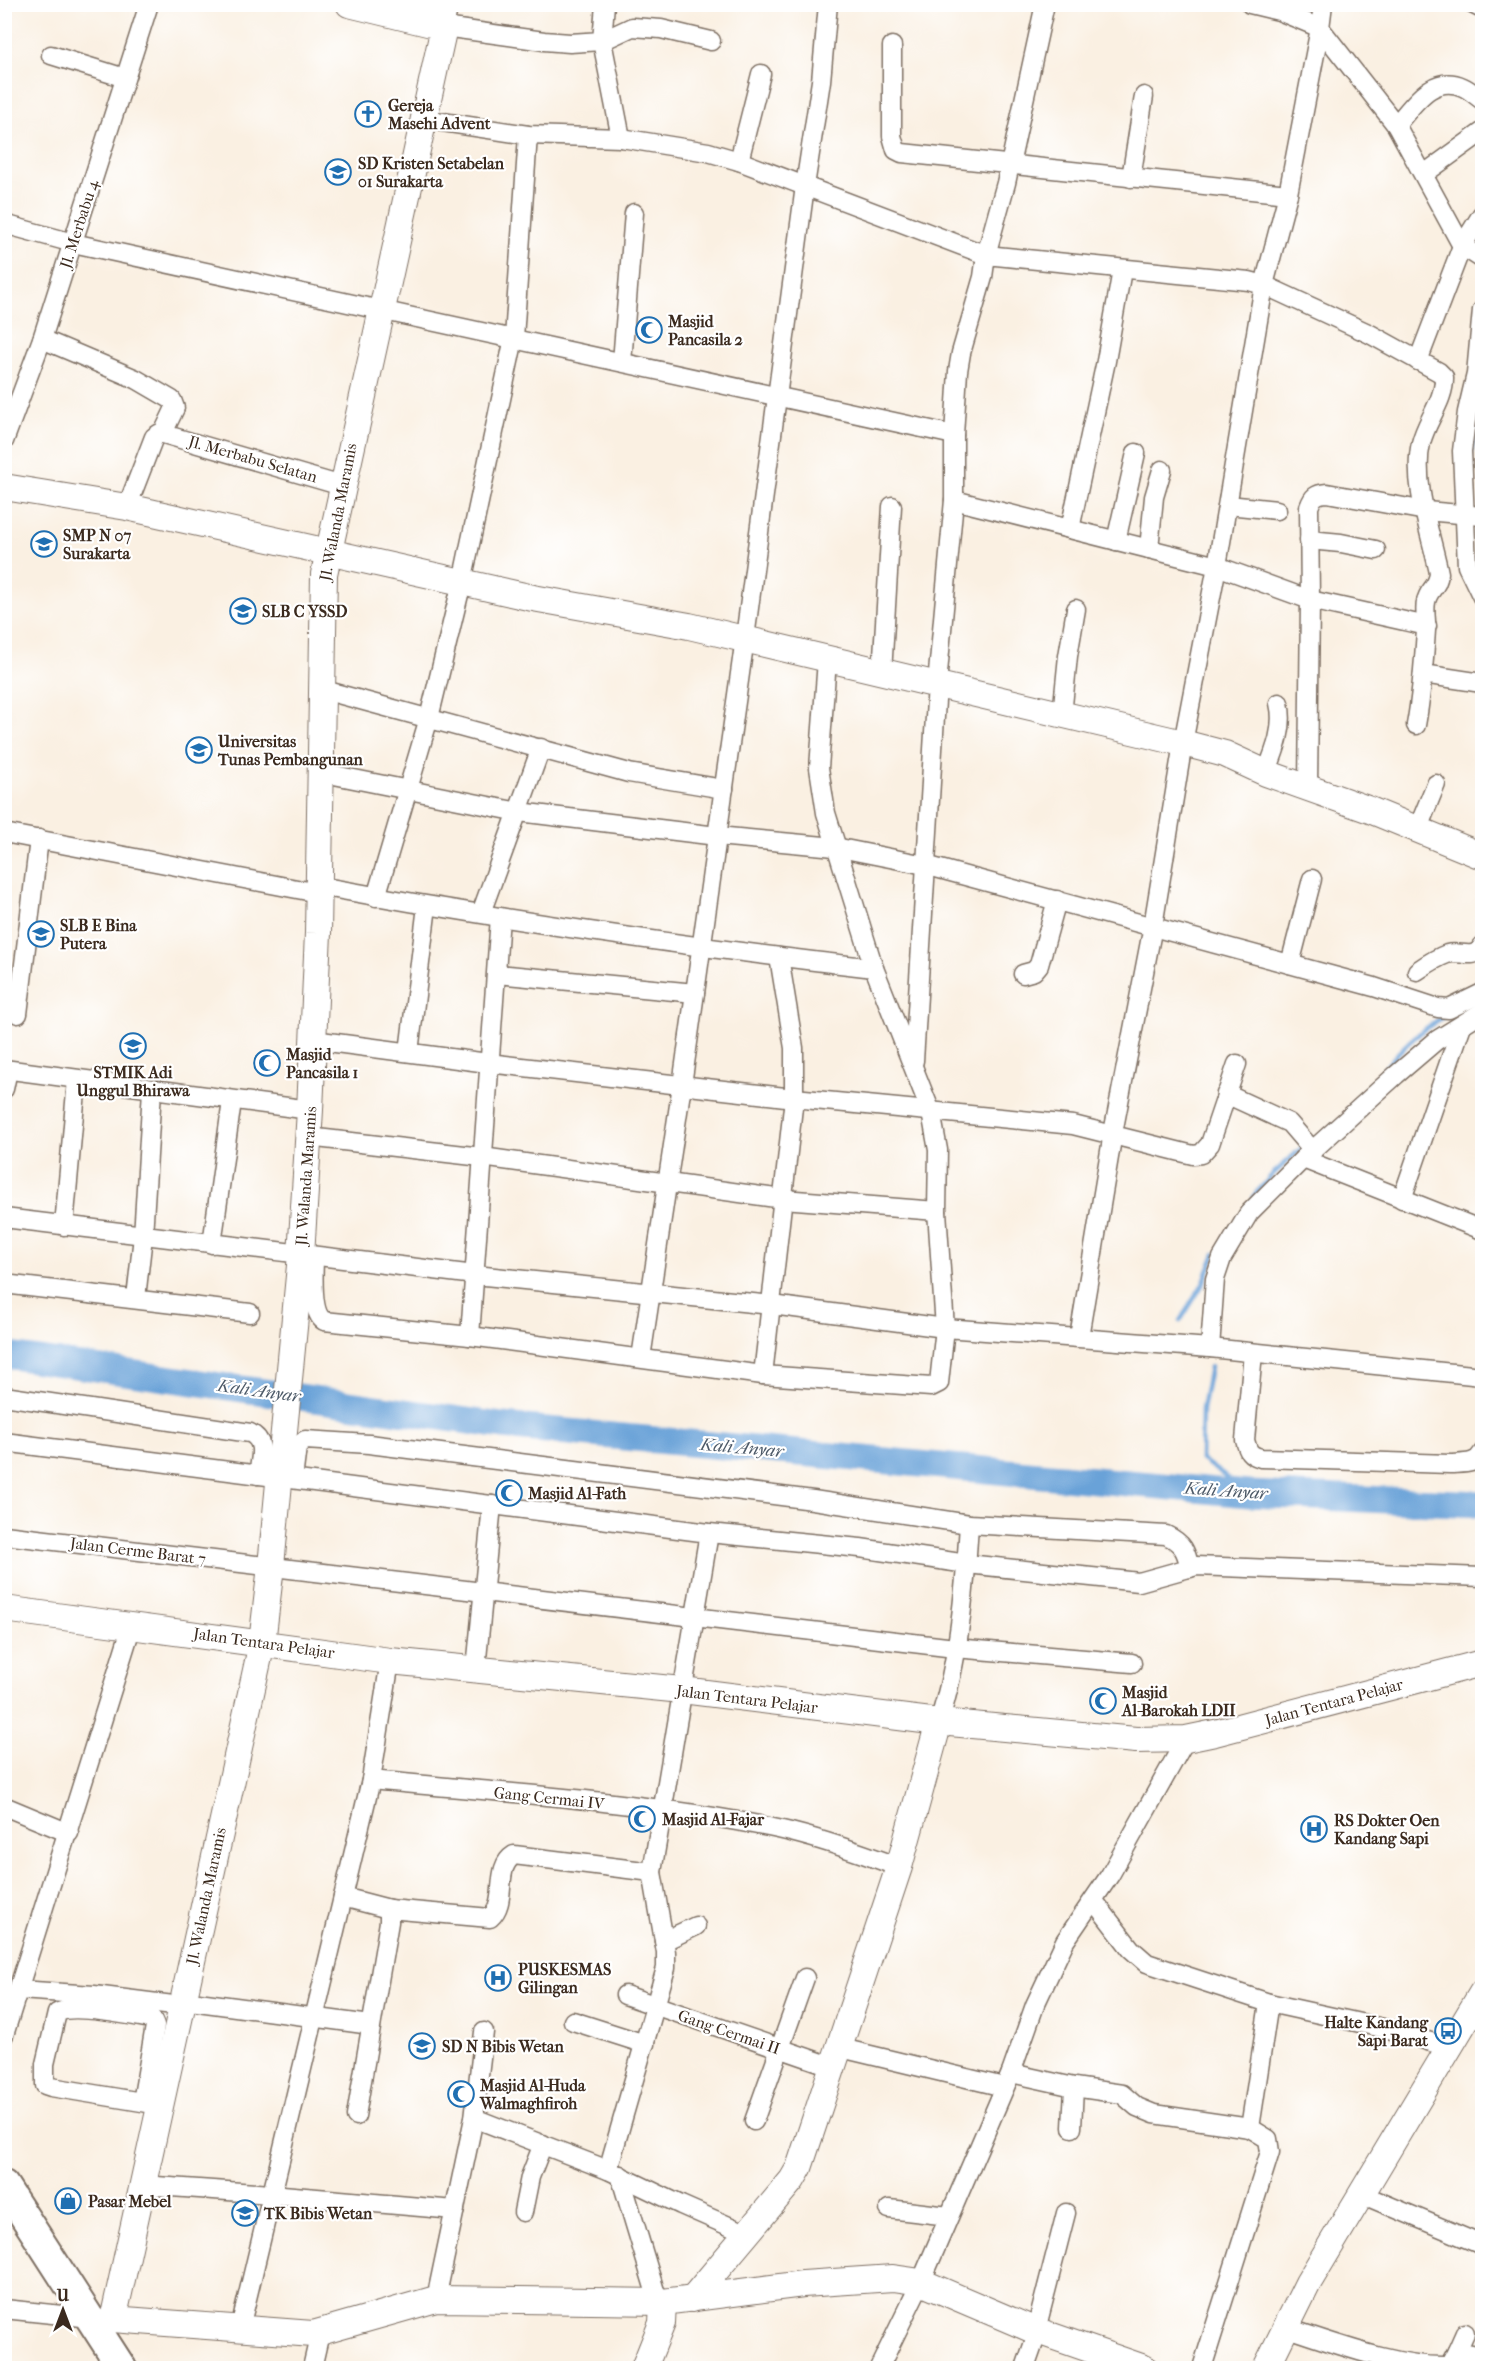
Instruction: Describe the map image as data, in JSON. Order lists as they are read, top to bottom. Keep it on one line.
{"streets":{"street":["Jl. Merbabu 4","Jl. Merbabu Selatan","Jl. Walanda Maramis","Jalan Cerme Barat 7","Jalan Tentara Pelajar","Gang Cermai IV","Gang Cermai II"]},"crossings":[["Jl. Merbabu Selatan","Jl. Walanda Maramis"],["Jl. Walanda Maramis","Jalan Cerme Barat 7"],["Jl. Walanda Maramis","Jalan Tentara Pelajar"]],"water":["Kali Anyar"],"places":{"church":["Gereja Masehi Advent"],"school or university":["SD Kristen Setabelan 01 Surakarta","SMP N 07 Surakarta","SLB C YSSD","Universitas Tunas Pembangunan","SLB E Bina Putera","STMIK Adi Unggul Bhirawa","SD N Bibis Wetan","TK Bibis Wetan"],"mosque":["Masjid Pancasila 2","Masjid Pancasila 1","Masjid Al-Fath","Masjid Al-Barokah LDII","Masjid Al-Fajar","Masjid Al-Huda Walmaghfiroh"],"hospital":["RS Dokter Oen Kandang Sapi","PUSKESMAS Gilingan"],"bus stop":["Halte Kandang Sapi Barat"],"shop":["Pasar Mebel"]},"north":"top"}
